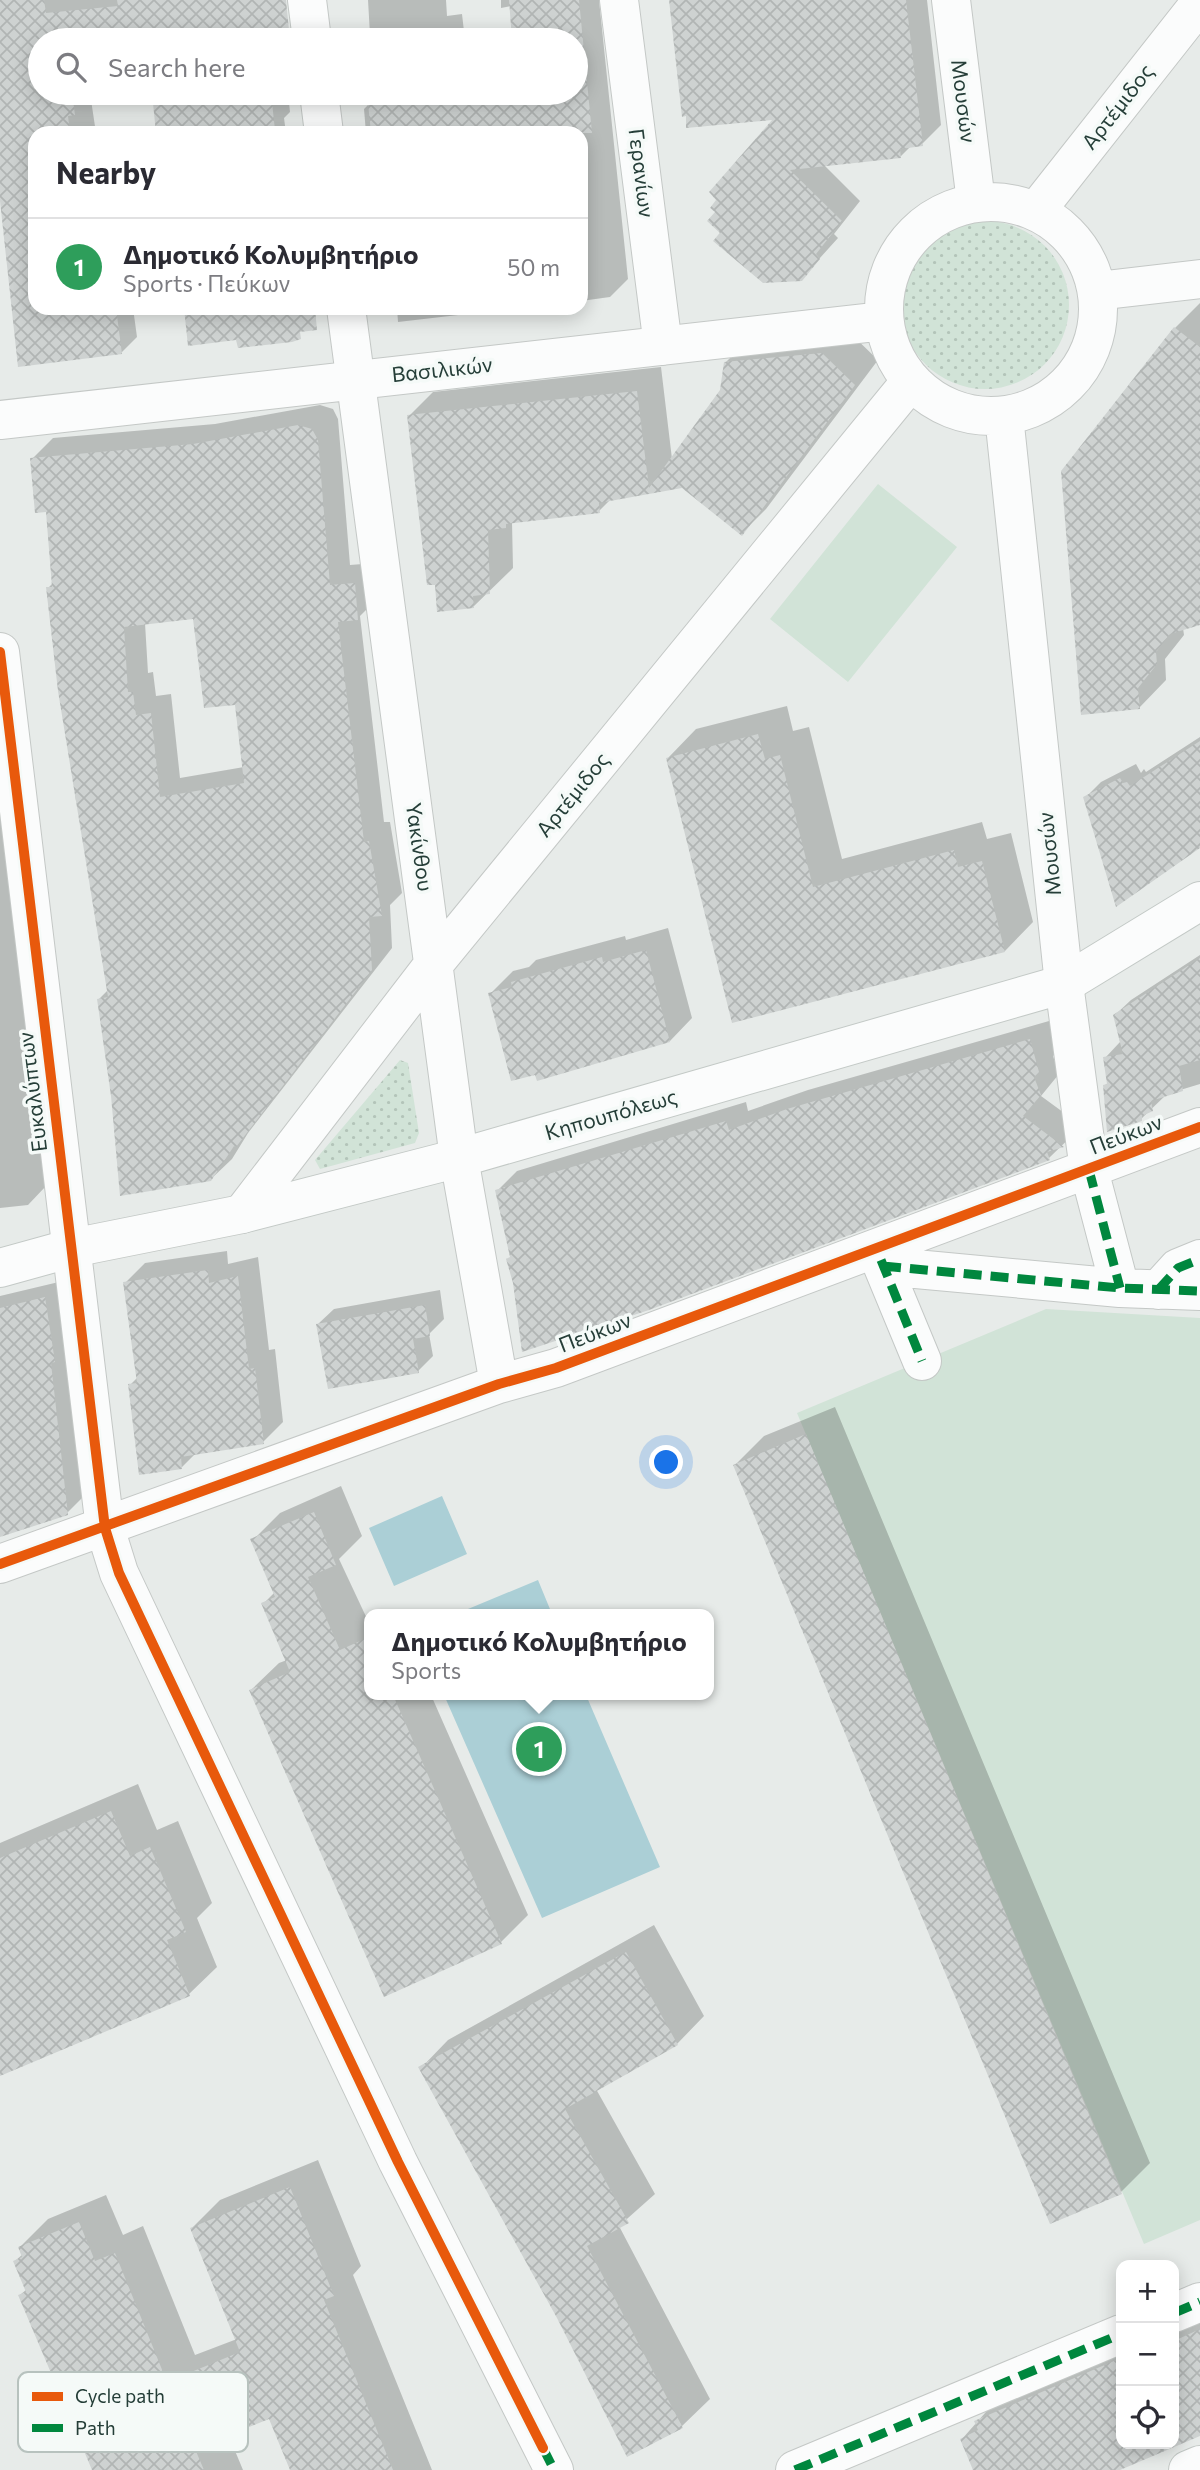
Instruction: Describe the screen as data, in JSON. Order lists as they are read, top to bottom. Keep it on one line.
{"streets":{"street":["Μουσών","Αρτέμιδος","Γερανίων","Βασιλικών","Υακίνθου","Ευκαλύπτων","Κηπουπόλεως","Πεύκων"]},"crossings":[["Μουσών","Αρτέμιδος"],["Μουσών","Βασιλικών"],["Μουσών","Κηπουπόλεως"],["Μουσών","Πεύκων"],["Αρτέμιδος","Βασιλικών"],["Αρτέμιδος","Υακίνθου"],["Αρτέμιδος","Κηπουπόλεως"],["Γερανίων","Βασιλικών"],["Βασιλικών","Υακίνθου"],["Υακίνθου","Κηπουπόλεως"],["Υακίνθου","Πεύκων"],["Ευκαλύπτων","Κηπουπόλεως"],["Ευκαλύπτων","Πεύκων"]],"legend":["Cycle path","Path"],"page":{"search":"Search here","heading":"Nearby","list":[{"mark":"1","name":"Δημοτικό Κολυμβητήριο","note":"Sports · Πεύκων","value":"50 m"}],"popup":["Δημοτικό Κολυμβητήριο","Sports"],"pins":"1","map_buttons":["+","−"]}}
